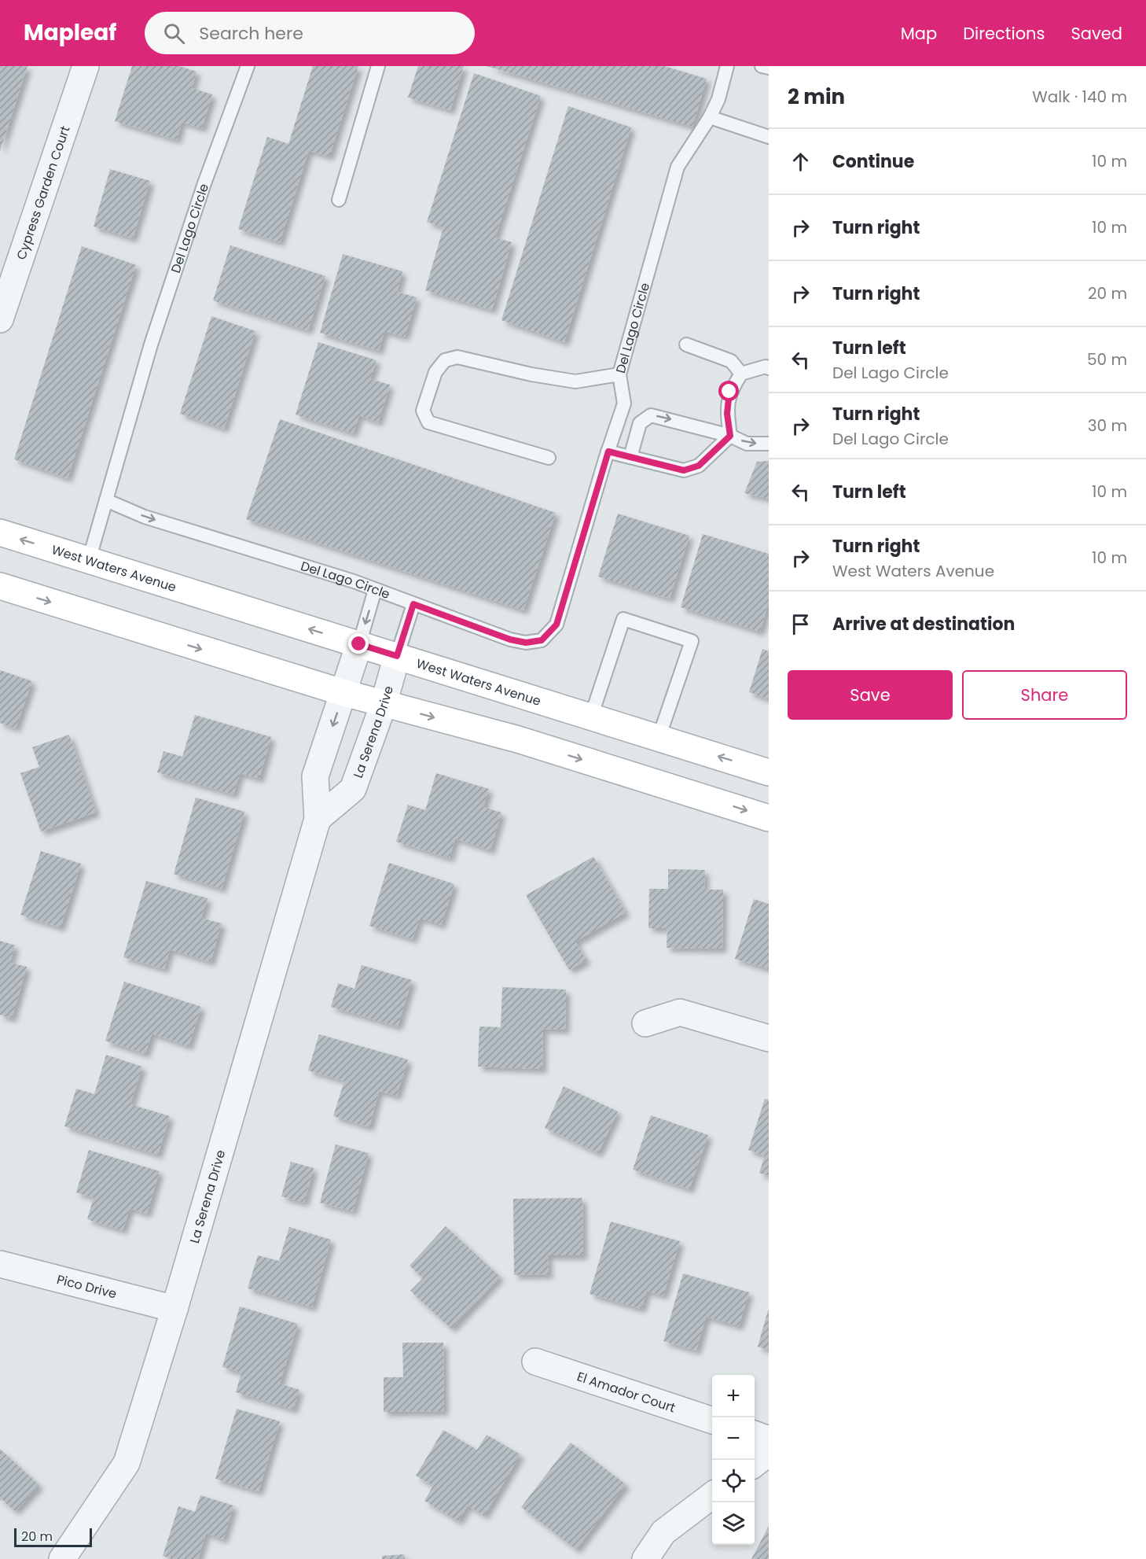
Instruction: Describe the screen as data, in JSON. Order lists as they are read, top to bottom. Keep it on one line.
{"streets":{"main road":["West Waters Avenue"],"street":["Cypress Garden Court","La Serena Drive","Pico Drive","El Amador Court"],"lane":["Del Lago Circle"]},"crossings":[["Del Lago Circle","West Waters Avenue"],["West Waters Avenue","La Serena Drive"],["La Serena Drive","Pico Drive"]],"scale_bar":"20 m","page":{"header":"Mapleaf","search":"Search here","nav":["Map","Directions","Saved"],"heading":["2 min","Walk · 140 m"],"list":[["Continue","10 m"],["Turn right","10 m"],["Turn right","20 m"],["Turn left","Del Lago Circle","50 m"],["Turn right","Del Lago Circle","30 m"],["Turn left","10 m"],["Turn right","West Waters Avenue","10 m"],"Arrive at destination"],"buttons":["Save","Share"],"map_buttons":["+","−"],"scale":"20 m"}}
